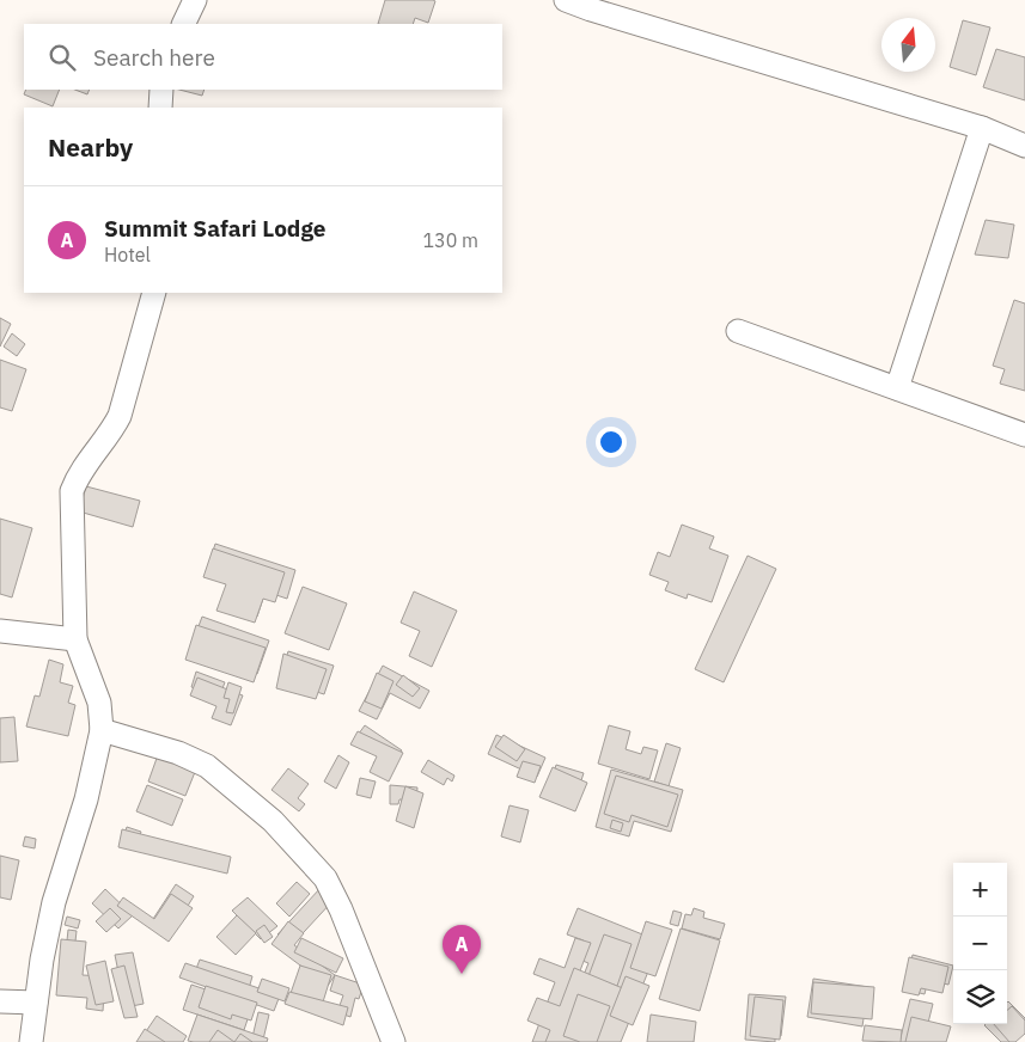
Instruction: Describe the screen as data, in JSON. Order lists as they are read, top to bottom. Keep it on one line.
{"north":"top","page":{"search":"Search here","heading":"Nearby","list":[{"mark":"A","name":"Summit Safari Lodge","note":"Hotel","value":"130 m"}],"map_buttons":["+","−"],"pins":"A"}}
